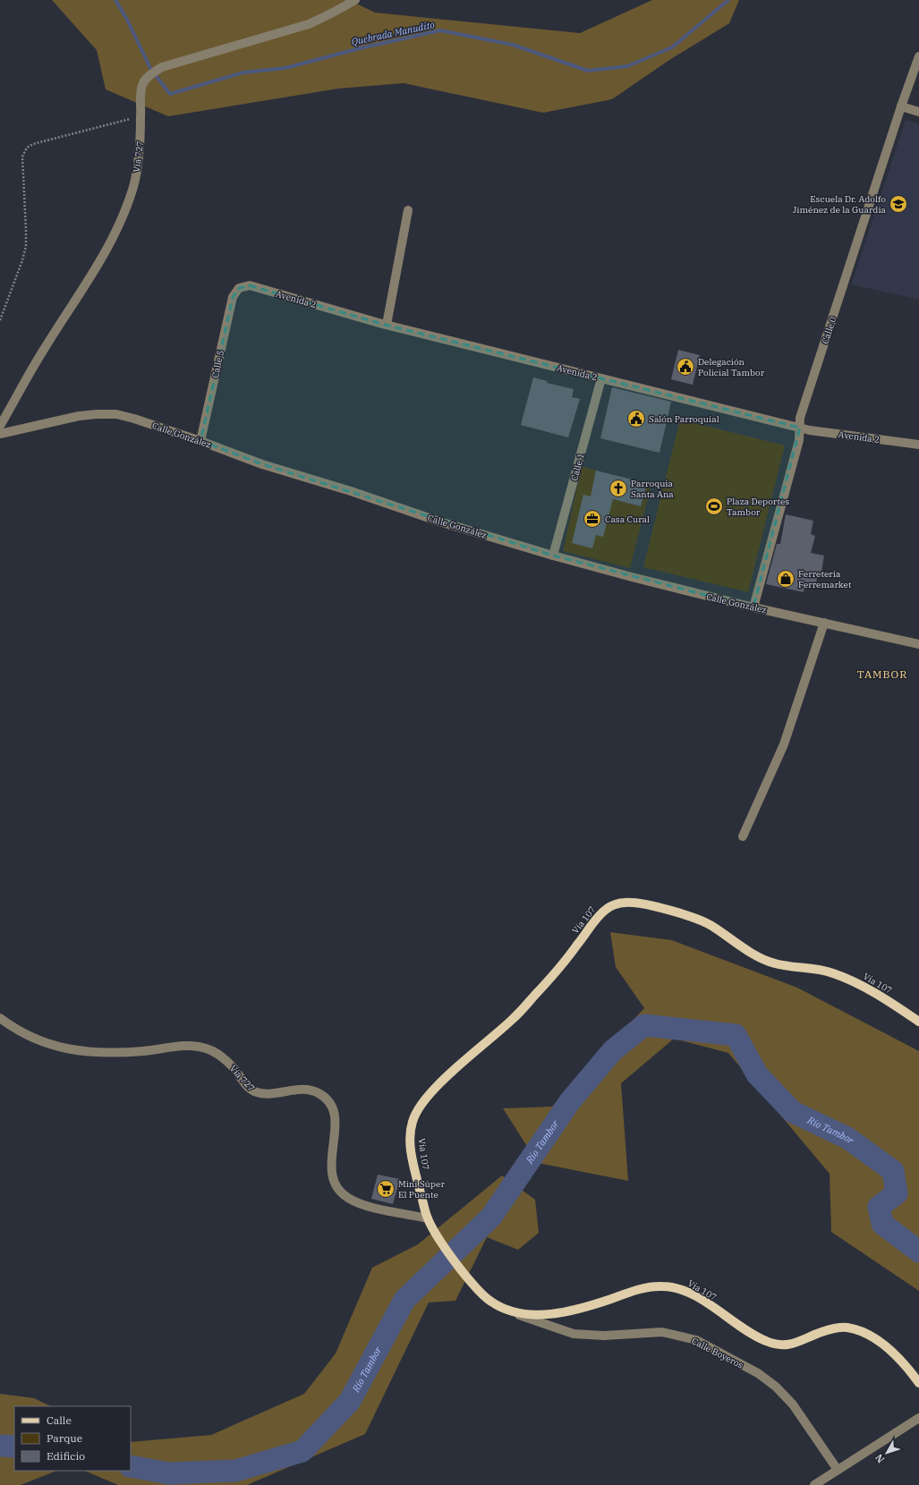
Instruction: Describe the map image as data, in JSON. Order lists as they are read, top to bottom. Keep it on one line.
{"streets":{"main road":["Vía 107"],"street":["Vía 727","Avenida 2","Calle 0","Calle 5","Calle González","Calle 1","Calle Boyeros"]},"crossings":[["Vía 727","Vía 107"],["Avenida 2","Calle 0"],["Avenida 2","Calle 5"],["Avenida 2","Calle 1"],["Calle 0","Calle González"],["Calle 5","Calle González"],["Calle González","Calle 1"],["Vía 107","Calle Boyeros"]],"districts":["TAMBOR"],"water":["Quebrada Manudito","Río Tambor"],"places":{"school or university":["Escuela Dr. Adolfo Jiménez de la Guardia"],"public building":["Delegación Policial Tambor","Salón Parroquial"],"church":["Parroquia Santa Ana"],"sports":["Plaza Deportes Tambor"],"office":["Casa Cural"],"shop":["Ferretería Ferremarket"],"supermarket":["Mini Súper El Puente"]},"legend":["Calle","Parque","Edificio"],"north":"bottom left"}
